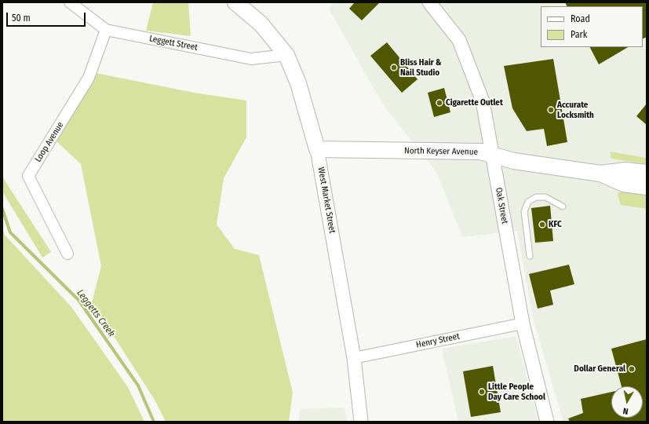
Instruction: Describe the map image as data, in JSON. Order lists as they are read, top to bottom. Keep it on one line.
{"streets":{"main road":["North Keyser Avenue","West Market Street"],"street":["Leggett Street","Loop Avenue","Oak Street","Henry Street"]},"crossings":[["Leggett Street","Loop Avenue"],["Leggett Street","West Market Street"],["North Keyser Avenue","West Market Street"],["North Keyser Avenue","Oak Street"],["West Market Street","Henry Street"],["Oak Street","Henry Street"]],"water":["Leggetts Creek"],"places":["Bliss Hair & Nail Studio","Cigarette Outlet","Accurate Locksmith","KFC","Dollar General","Little People Day Care School"],"legend":["Road","Park"],"scale_bar":"50 m","north":"bottom"}
